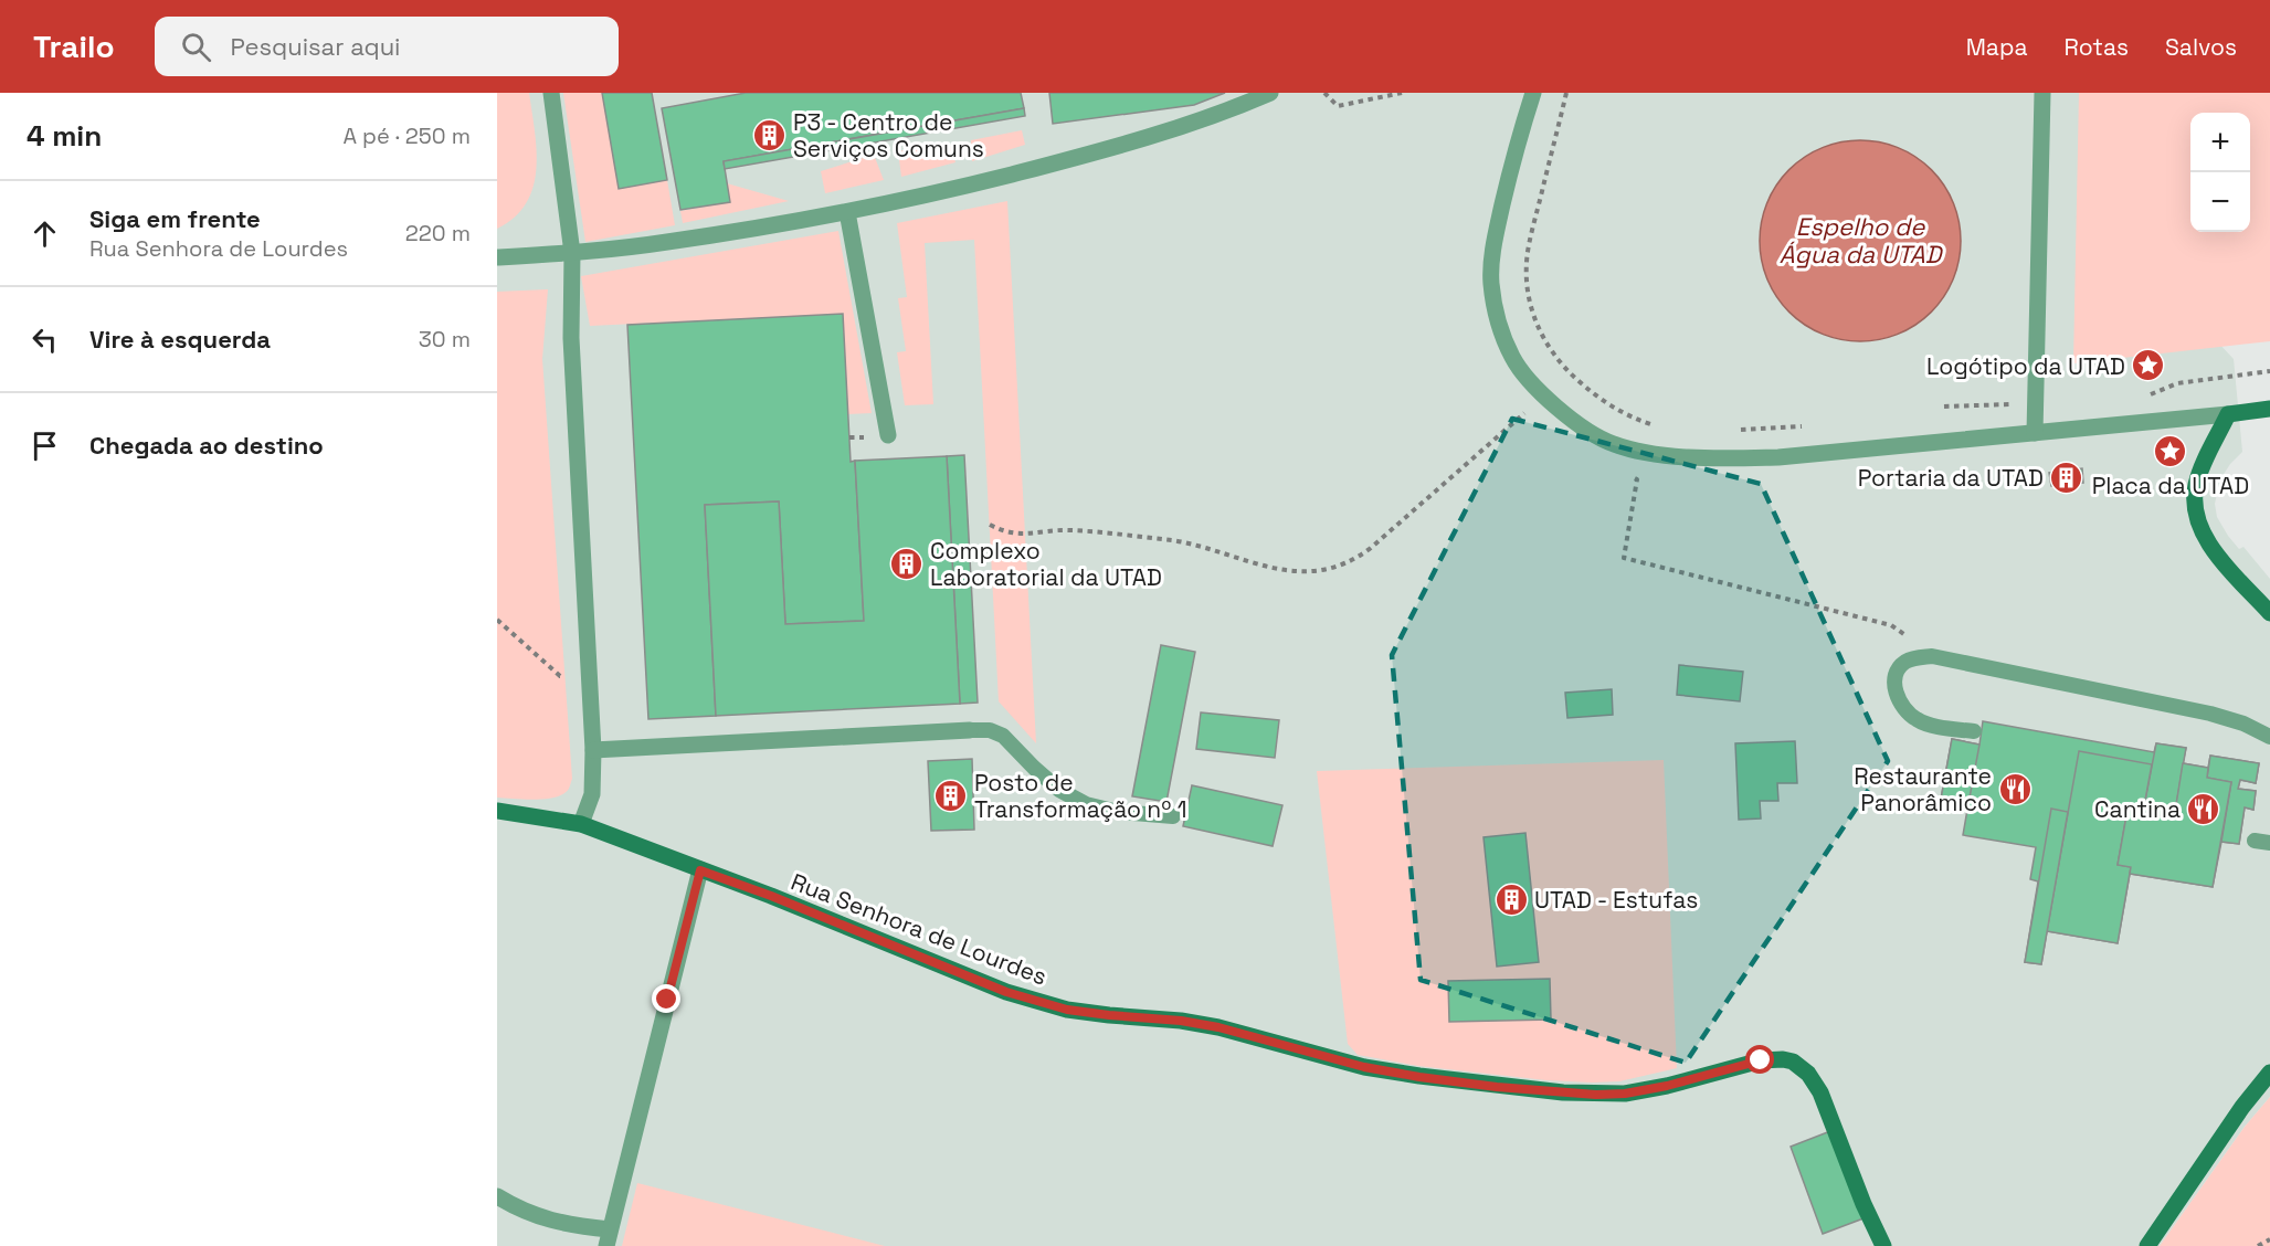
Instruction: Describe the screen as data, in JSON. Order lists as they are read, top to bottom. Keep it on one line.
{"streets":{"street":["Rua Senhora de Lourdes"]},"water":["Espelho de Água da UTAD"],"places":{"building":["P3 - Centro de Serviços Comuns","Portaria da UTAD","Complexo Laboratorial da UTAD","Posto de Transformação nº 1","UTAD - Estufas"],"place":["Logótipo da UTAD","Placa da UTAD"],"restaurant":["Restaurante Panorâmico","Cantina"]},"page":{"header":"Trailo","search":"Pesquisar aqui","nav":["Mapa","Rotas","Salvos"],"heading":["4 min","A pé · 250 m"],"map_buttons":["+","−"],"list":[["Siga em frente","Rua Senhora de Lourdes","220 m"],["Vire à esquerda","30 m"],"Chegada ao destino"]}}
